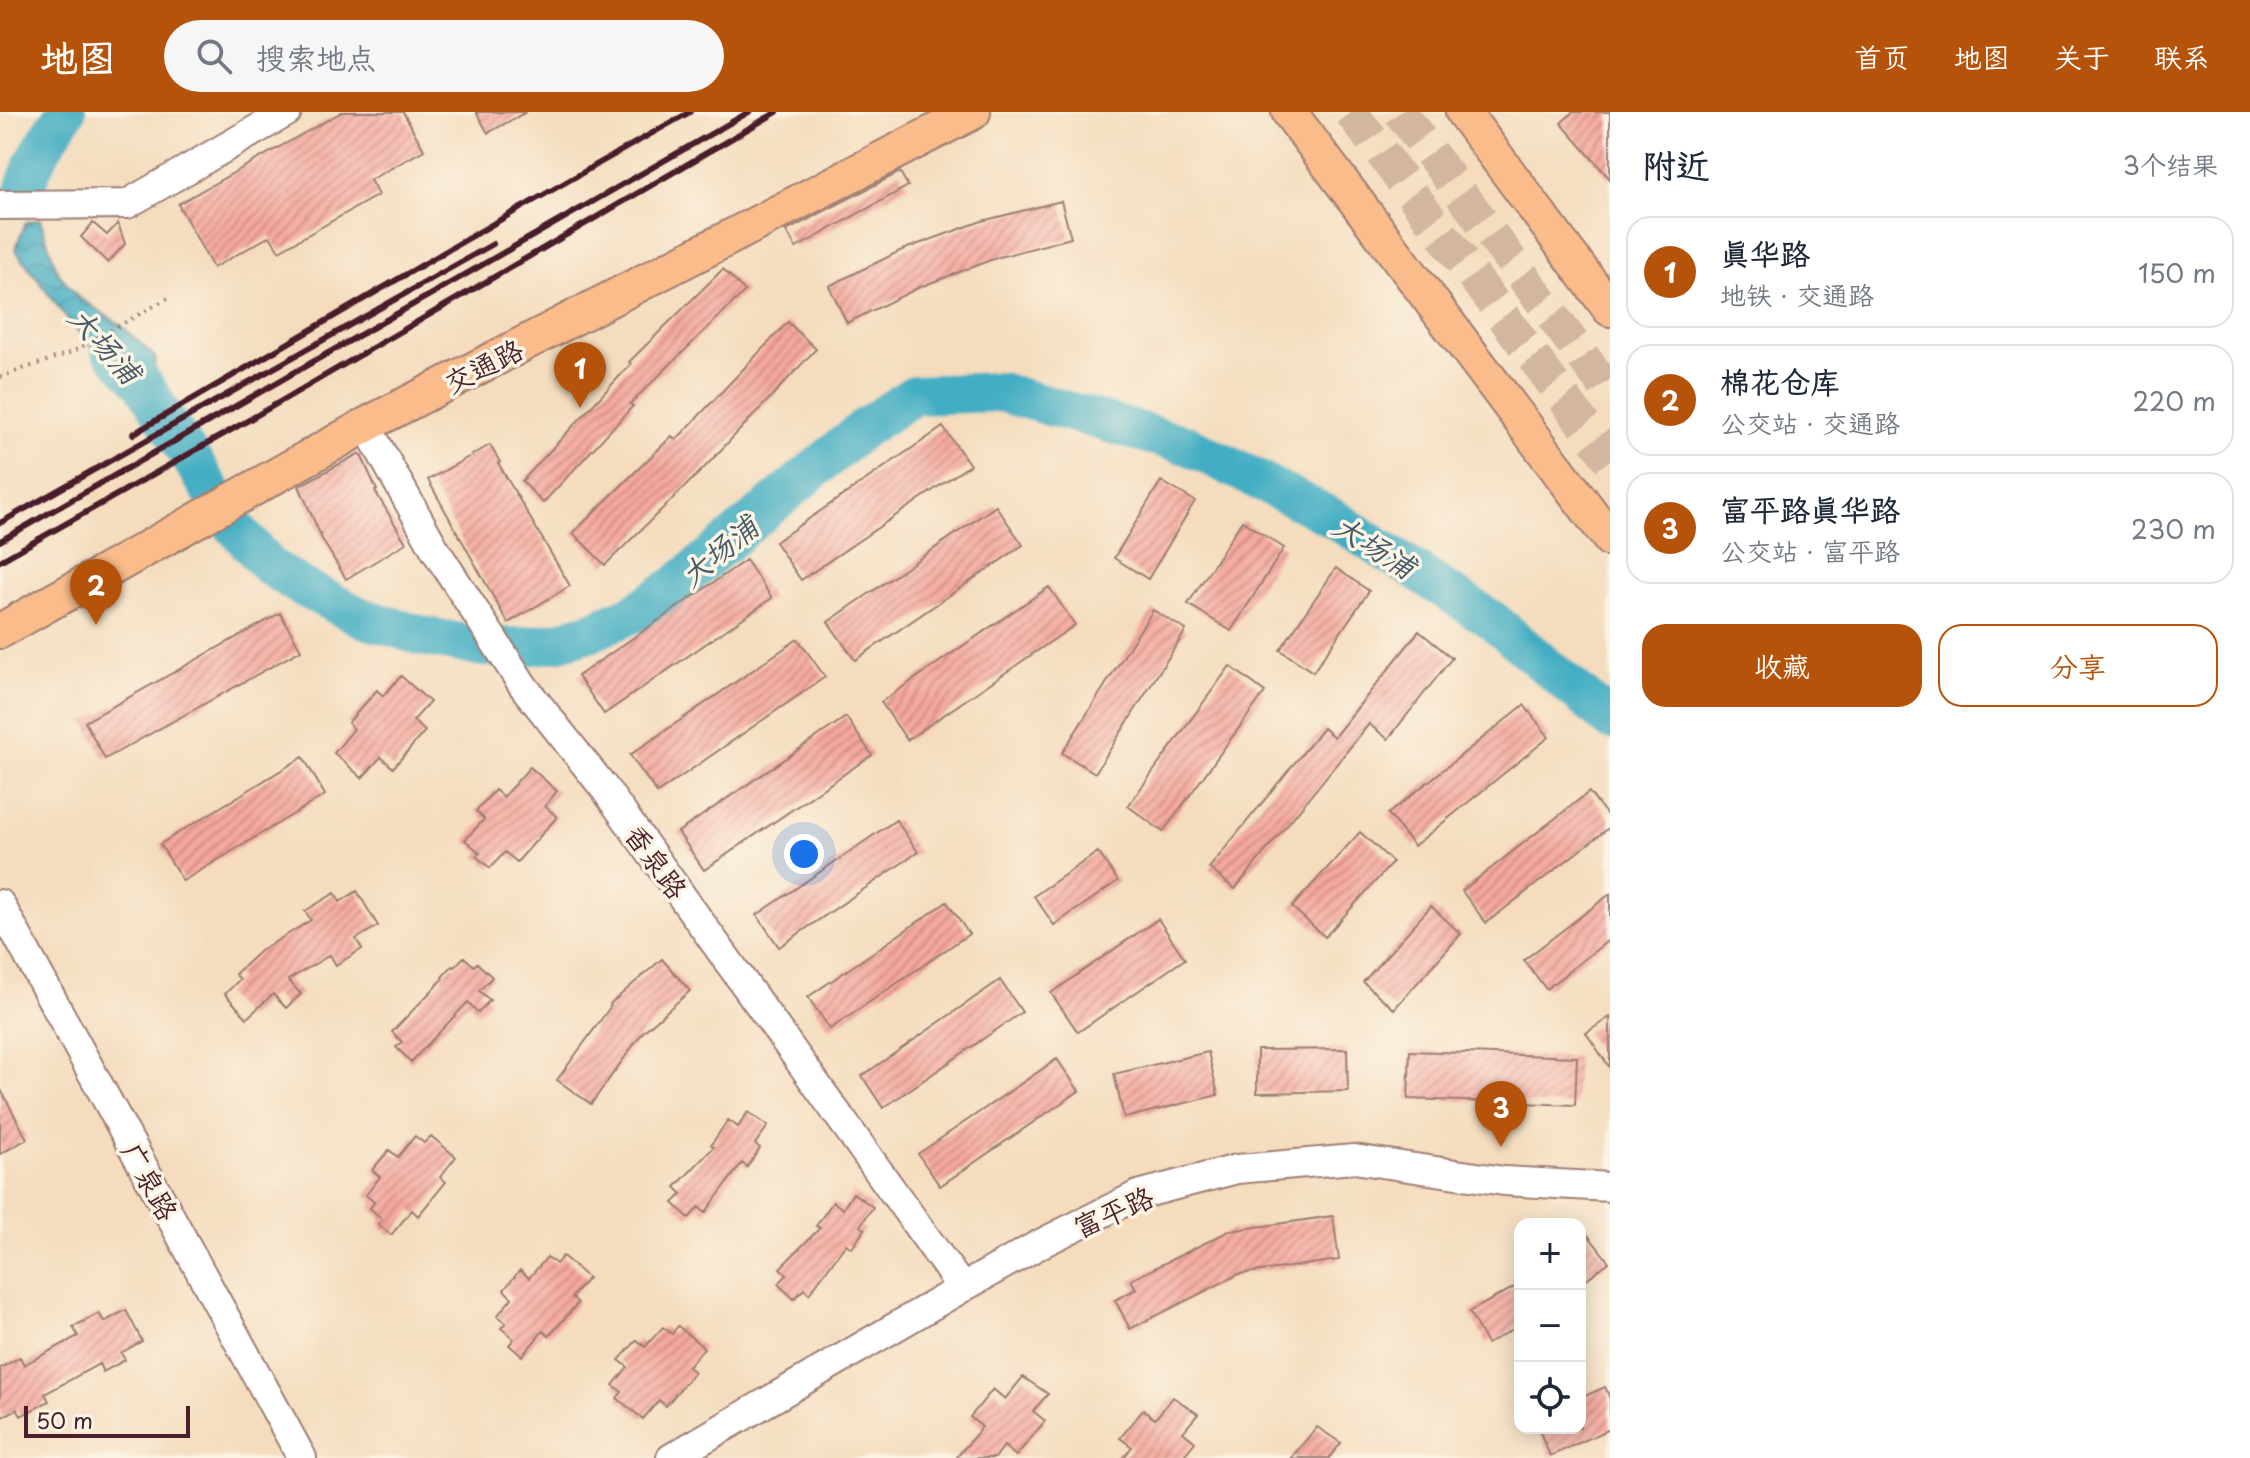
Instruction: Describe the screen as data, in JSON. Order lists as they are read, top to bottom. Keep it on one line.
{"streets":{"main road":["交通路"],"street":["香泉路","广泉路","富平路"]},"crossings":[["交通路","香泉路"],["香泉路","富平路"]],"water":["大场浦"],"scale_bar":"50 m","page":{"header":"地图","search":"搜索地点","nav":["首页","地图","关于","联系"],"heading":["附近","3个结果"],"list":[{"mark":"1","name":"真华路","note":"地铁 · 交通路","value":"150 m"},{"mark":"2","name":"棉花仓库","note":"公交站 · 交通路","value":"220 m"},{"mark":"3","name":"富平路真华路","note":"公交站 · 富平路","value":"230 m"}],"pins":["1","2","3"],"buttons":["收藏","分享"],"map_buttons":["+","−"],"scale":"50 m"}}
